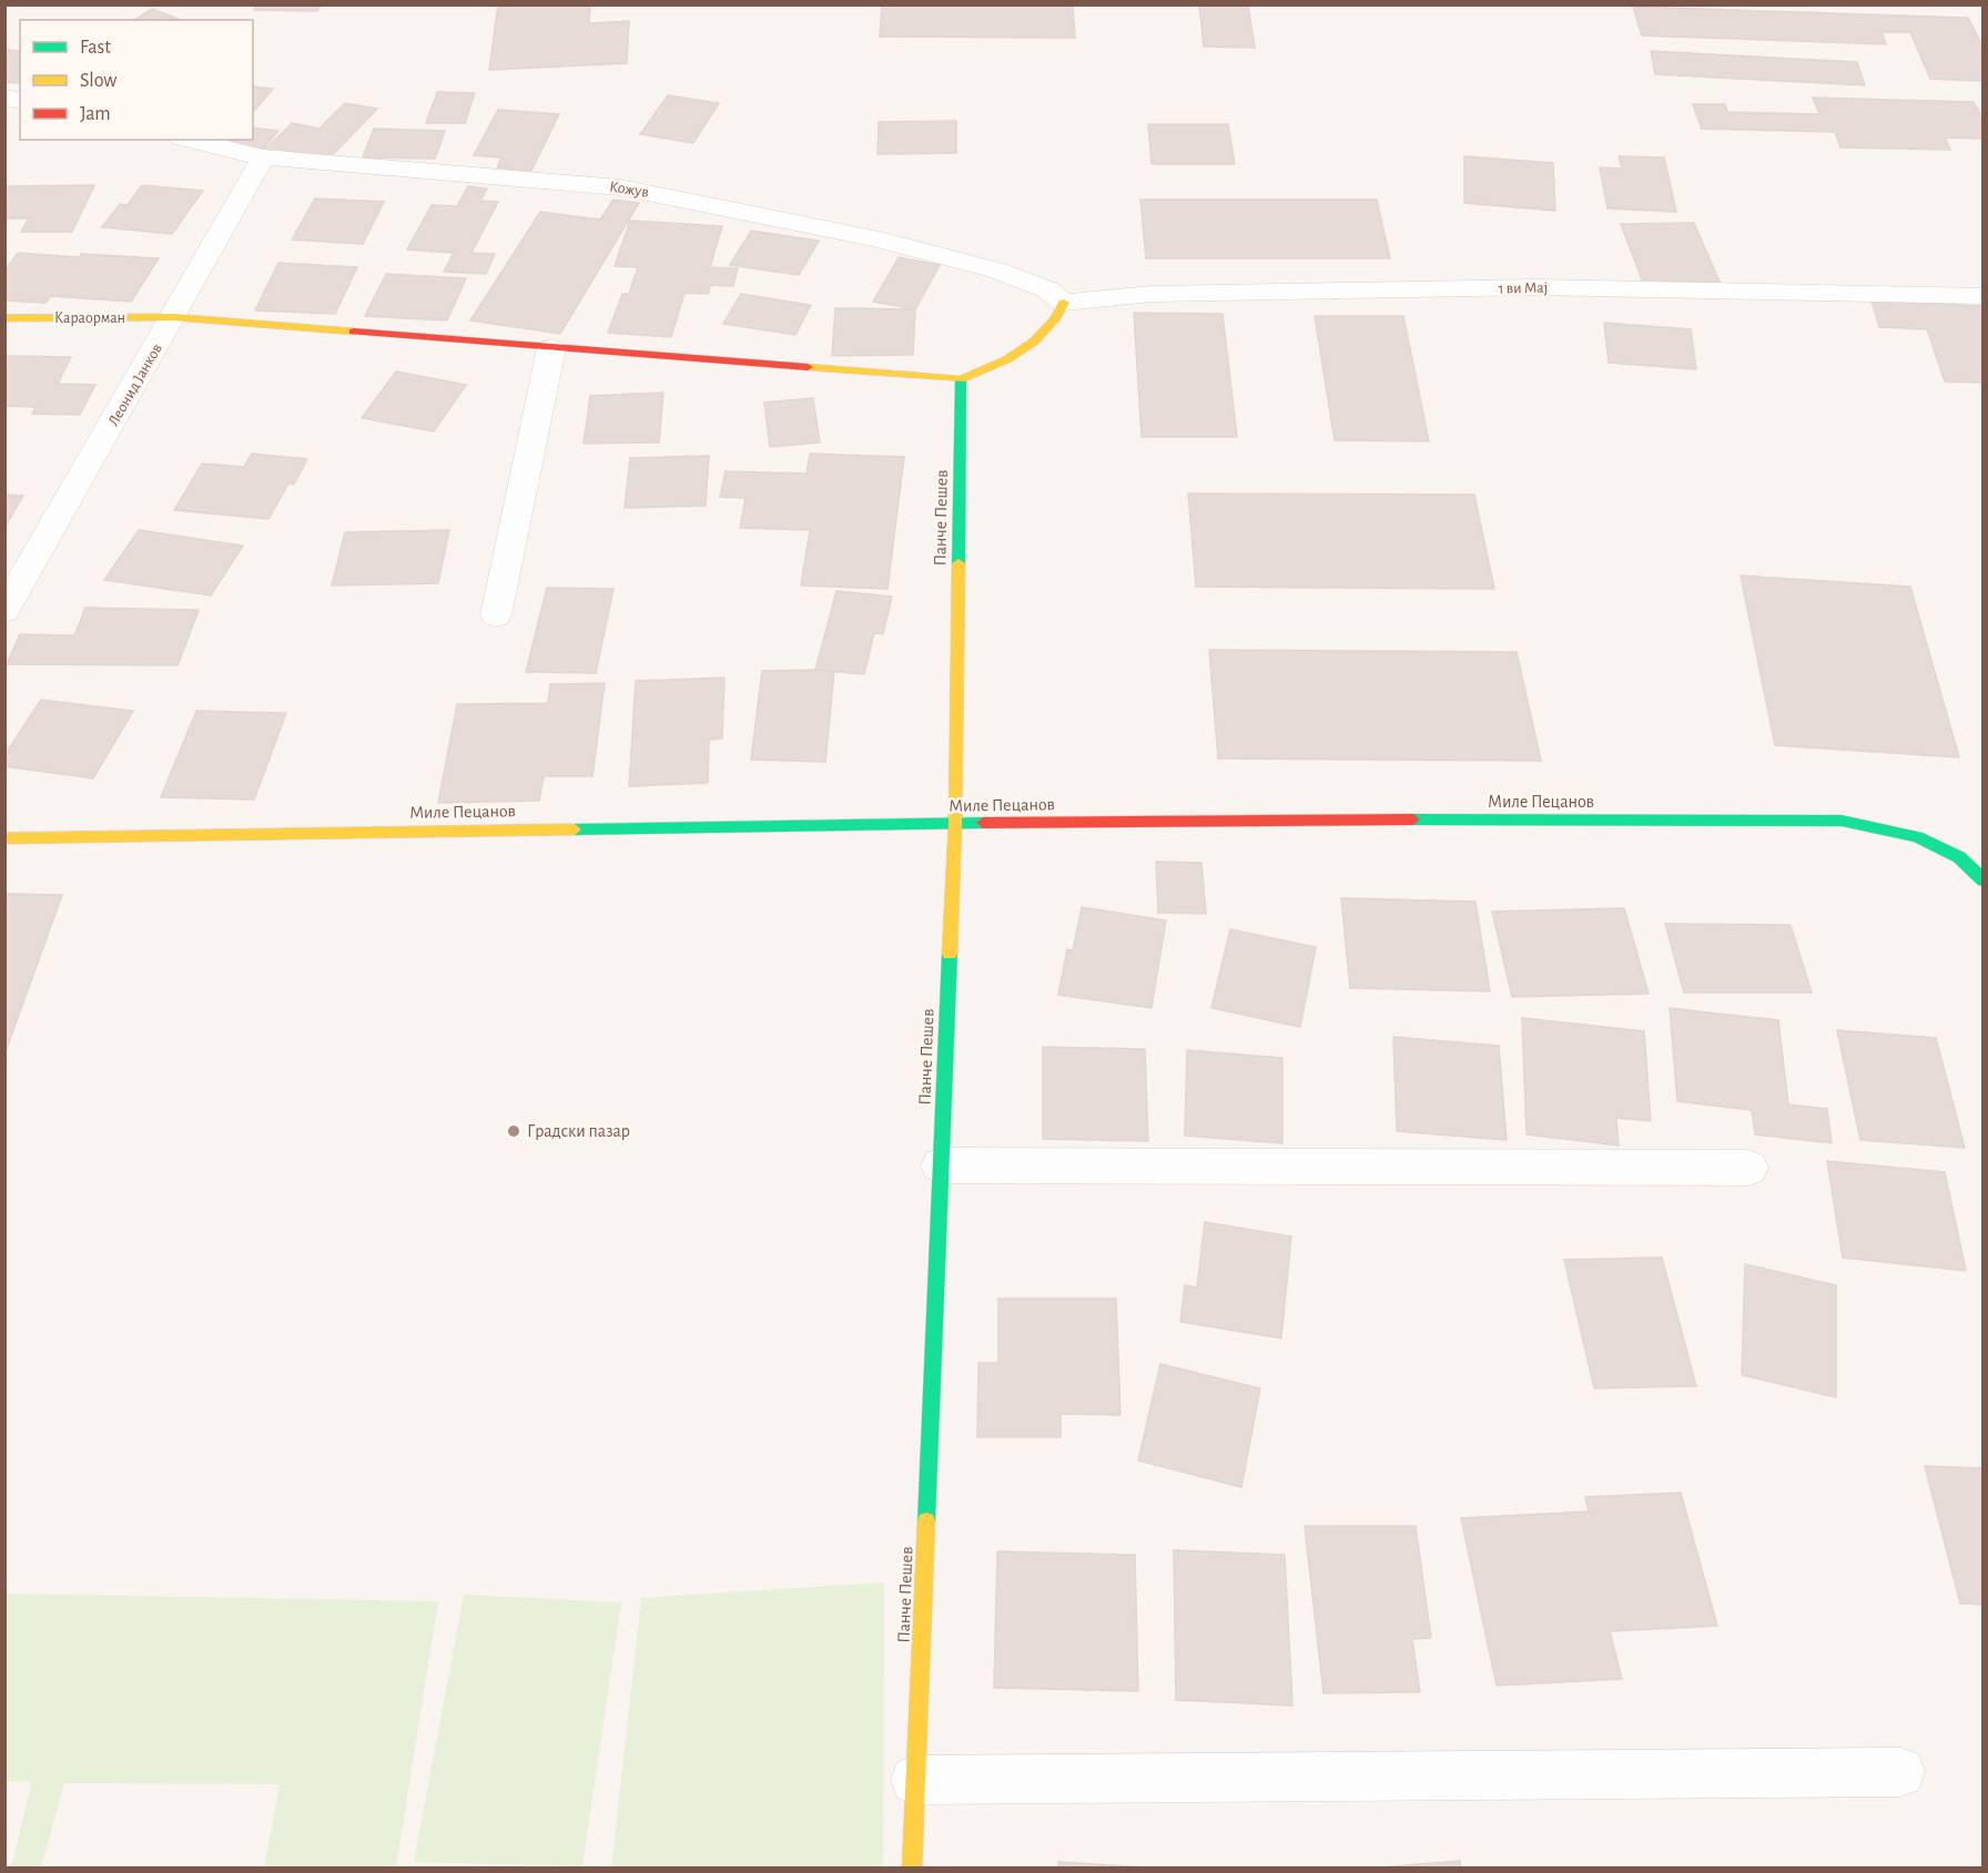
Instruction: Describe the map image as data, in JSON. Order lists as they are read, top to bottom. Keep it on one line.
{"streets":{"street":["Кожув","1 ви Мај","Караорман","Леонид Јанков","Панче Пешев","Миле Пецанов"]},"crossings":[["Кожув","1 ви Мај"],["Кожув","Леонид Јанков"],["Караорман","Леонид Јанков"],["Караорман","Панче Пешев"],["Панче Пешев","Миле Пецанов"]],"places":["Градски пазар"],"legend":["Fast","Slow","Jam"]}
